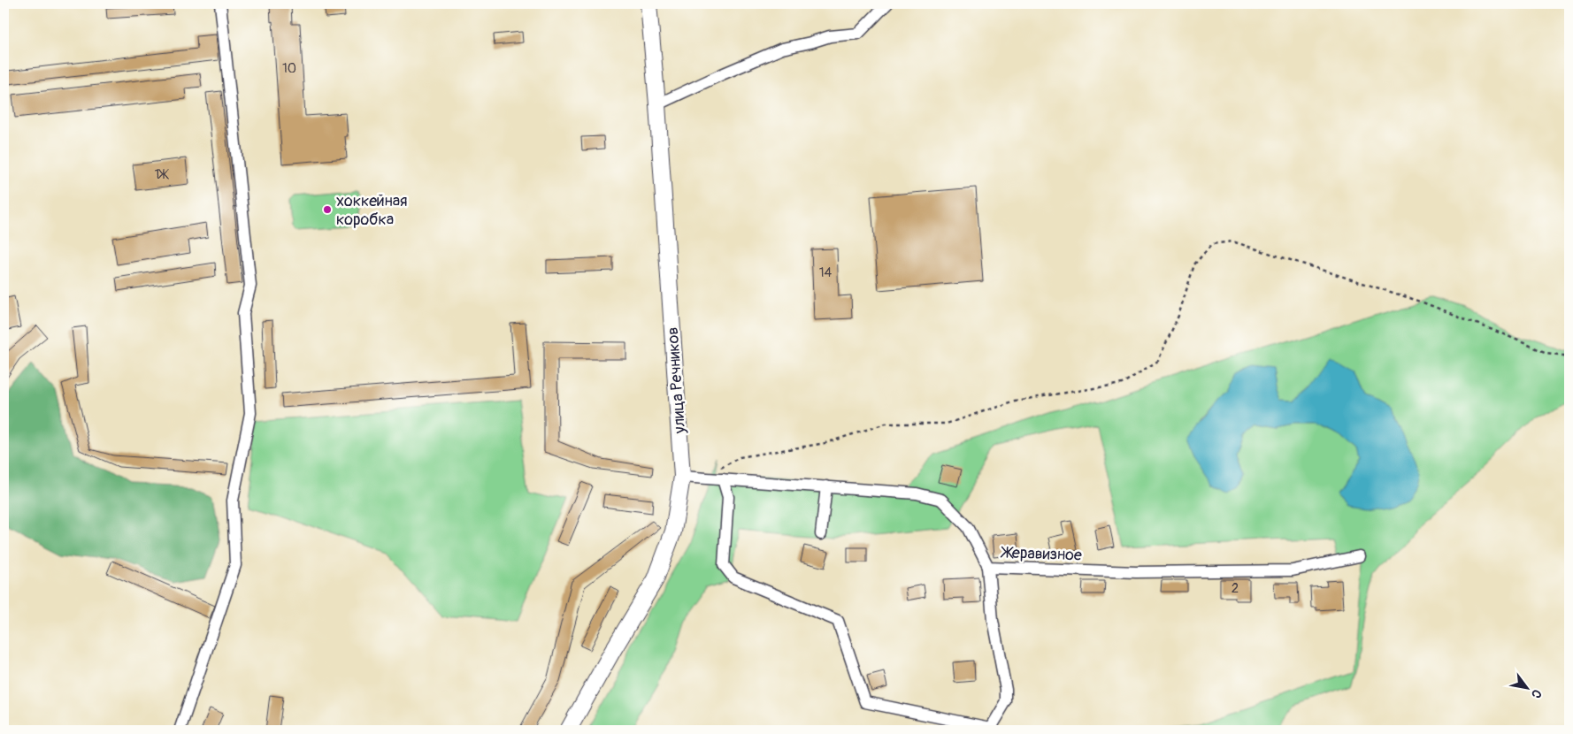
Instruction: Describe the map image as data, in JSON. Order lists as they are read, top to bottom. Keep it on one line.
{"streets":{"street":["улица Речников","Жеравизное"]},"crossings":[["улица Речников","Жеравизное"]],"places":["хоккейная коробка"],"house_numbers":["10","1Ж","14","2"],"north":"bottom right"}
